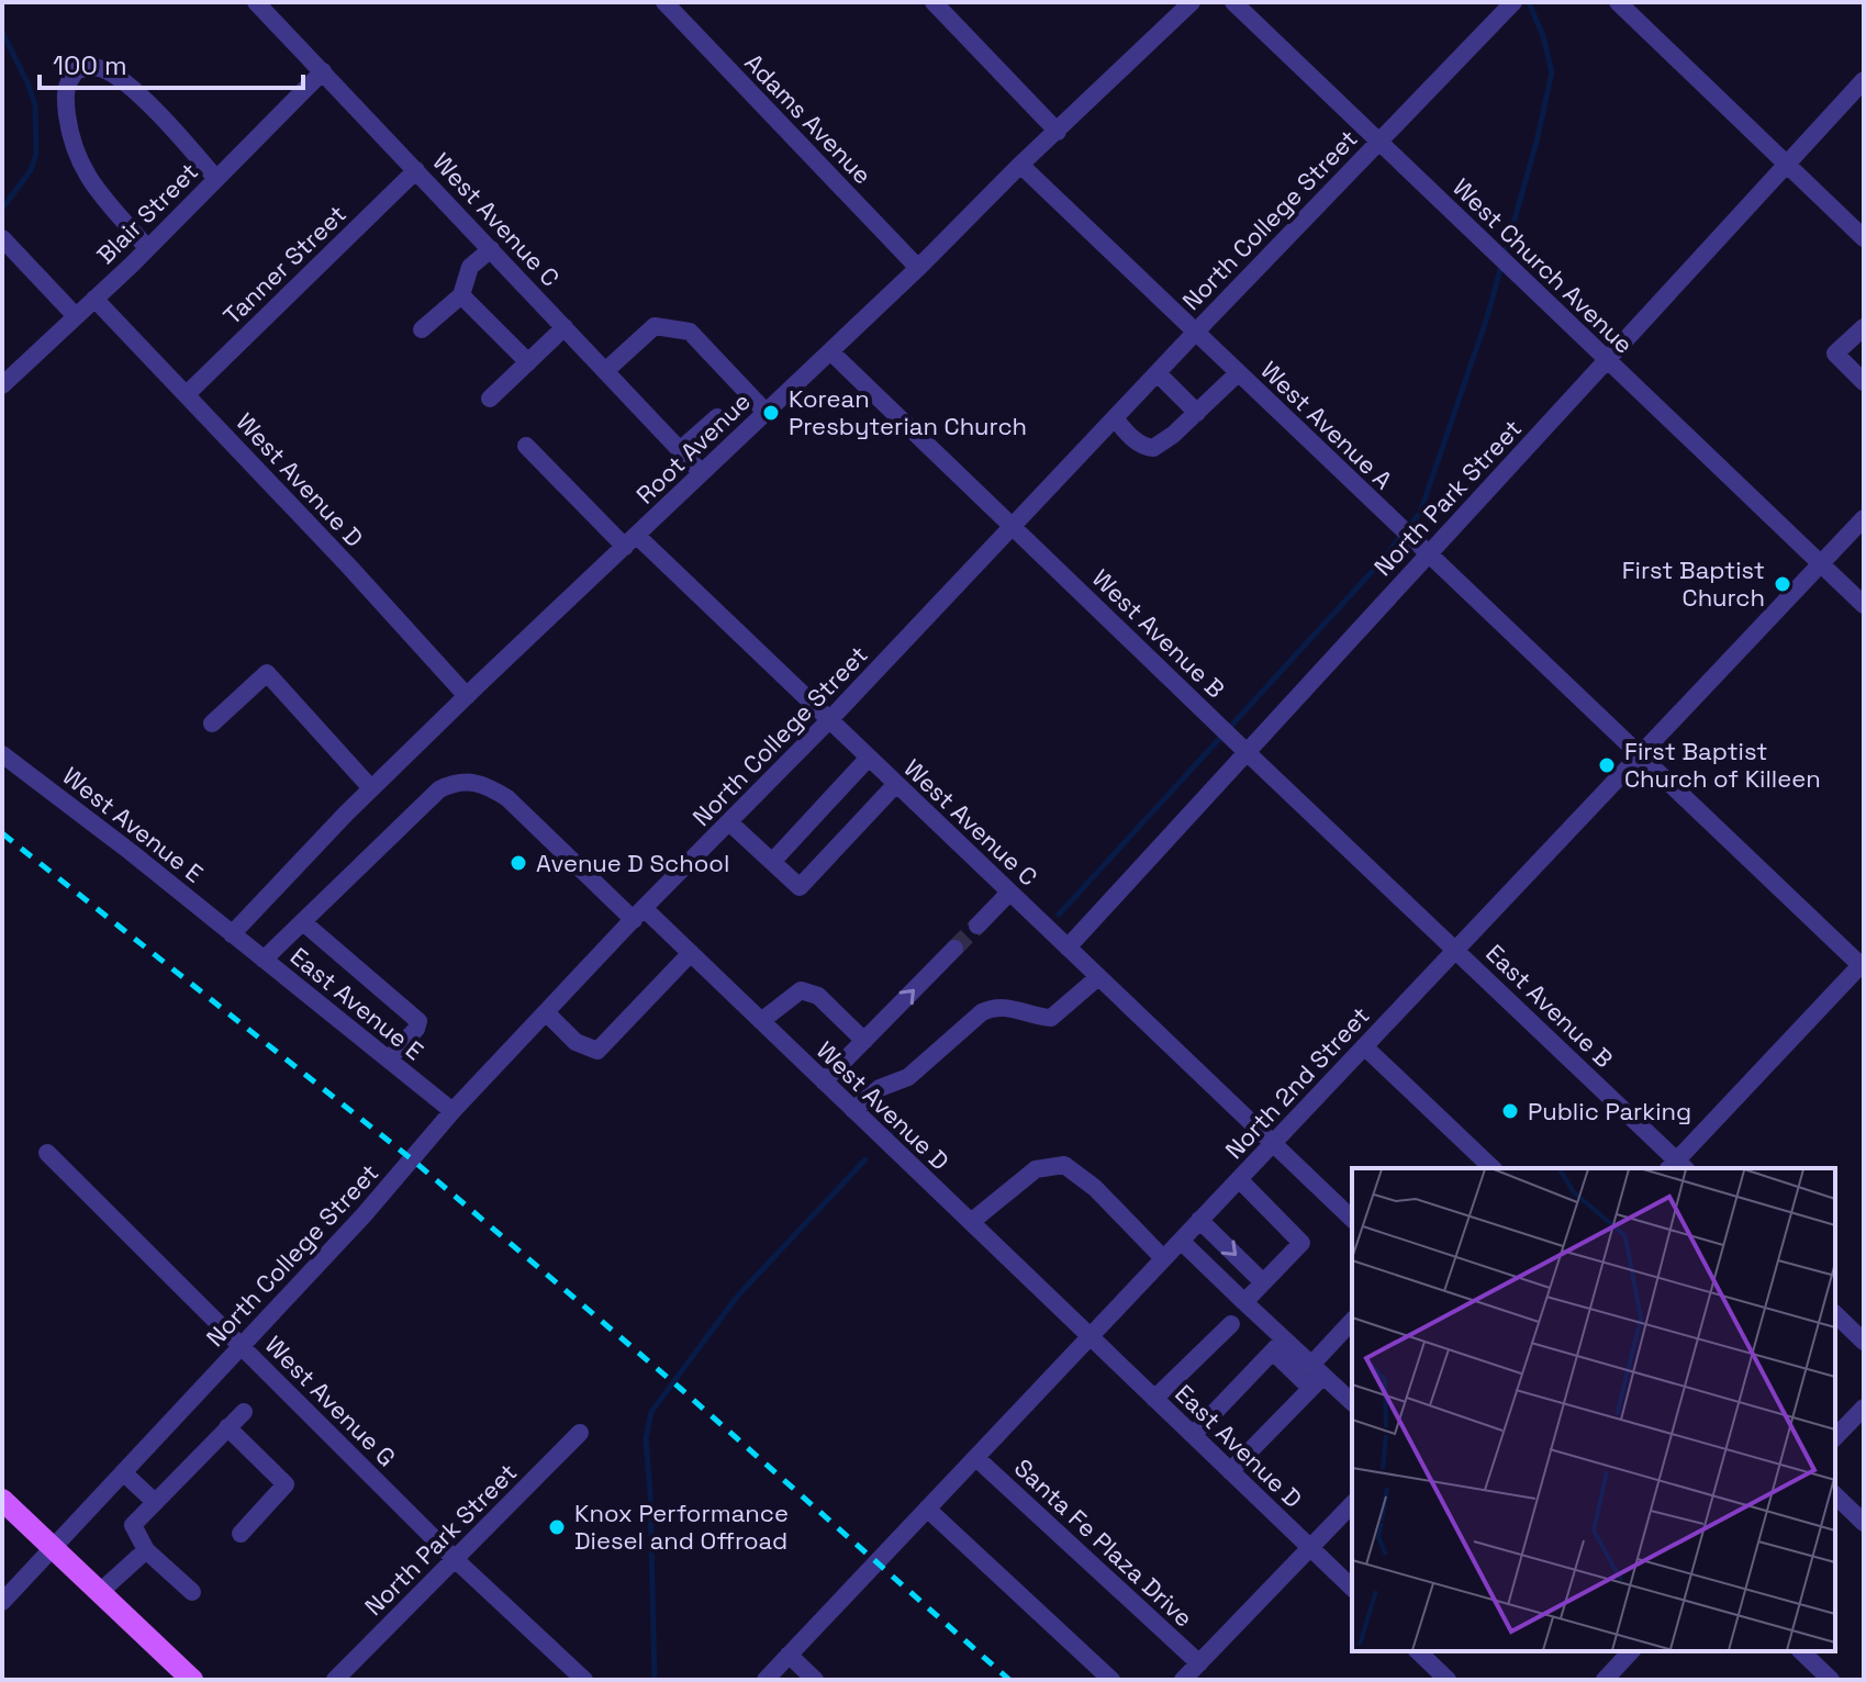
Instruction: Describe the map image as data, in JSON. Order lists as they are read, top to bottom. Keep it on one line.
{"streets":{"street":["Adams Avenue","Blair Street","West Avenue C","North College Street","Tanner Street","West Church Avenue","West Avenue A","Root Avenue","West Avenue D","North Park Street","West Avenue B","West Avenue E","East Avenue E","East Avenue B","North 2nd Street","West Avenue G","East Avenue D","Santa Fe Plaza Drive"]},"crossings":[["Adams Avenue","Root Avenue"],["Blair Street","West Avenue C"],["Blair Street","West Avenue D"],["West Avenue C","North College Street"],["West Avenue C","Tanner Street"],["West Avenue C","Root Avenue"],["West Avenue C","North Park Street"],["West Avenue C","North 2nd Street"],["North College Street","West Church Avenue"],["North College Street","West Avenue A"],["North College Street","West Avenue D"],["North College Street","West Avenue B"],["North College Street","East Avenue E"],["North College Street","West Avenue G"],["Tanner Street","West Avenue D"],["West Church Avenue","North Park Street"],["West Church Avenue","North 2nd Street"],["West Avenue A","Root Avenue"],["West Avenue A","North Park Street"],["West Avenue A","North 2nd Street"],["Root Avenue","West Avenue D"],["Root Avenue","West Avenue B"],["Root Avenue","West Avenue E"],["Root Avenue","East Avenue E"],["West Avenue D","East Avenue E"],["West Avenue D","North 2nd Street"],["West Avenue D","East Avenue D"],["North Park Street","West Avenue B"],["North Park Street","West Avenue G"],["West Avenue B","East Avenue B"],["West Avenue B","North 2nd Street"],["West Avenue E","East Avenue E"],["East Avenue B","North 2nd Street"],["North 2nd Street","East Avenue D"],["North 2nd Street","Santa Fe Plaza Drive"]],"places":["Korean Presbyterian Church","First Baptist Church","First Baptist Church of Killeen","Avenue D School","Public Parking","Knox Performance Diesel and Offroad"],"scale_bar":"100 m"}
